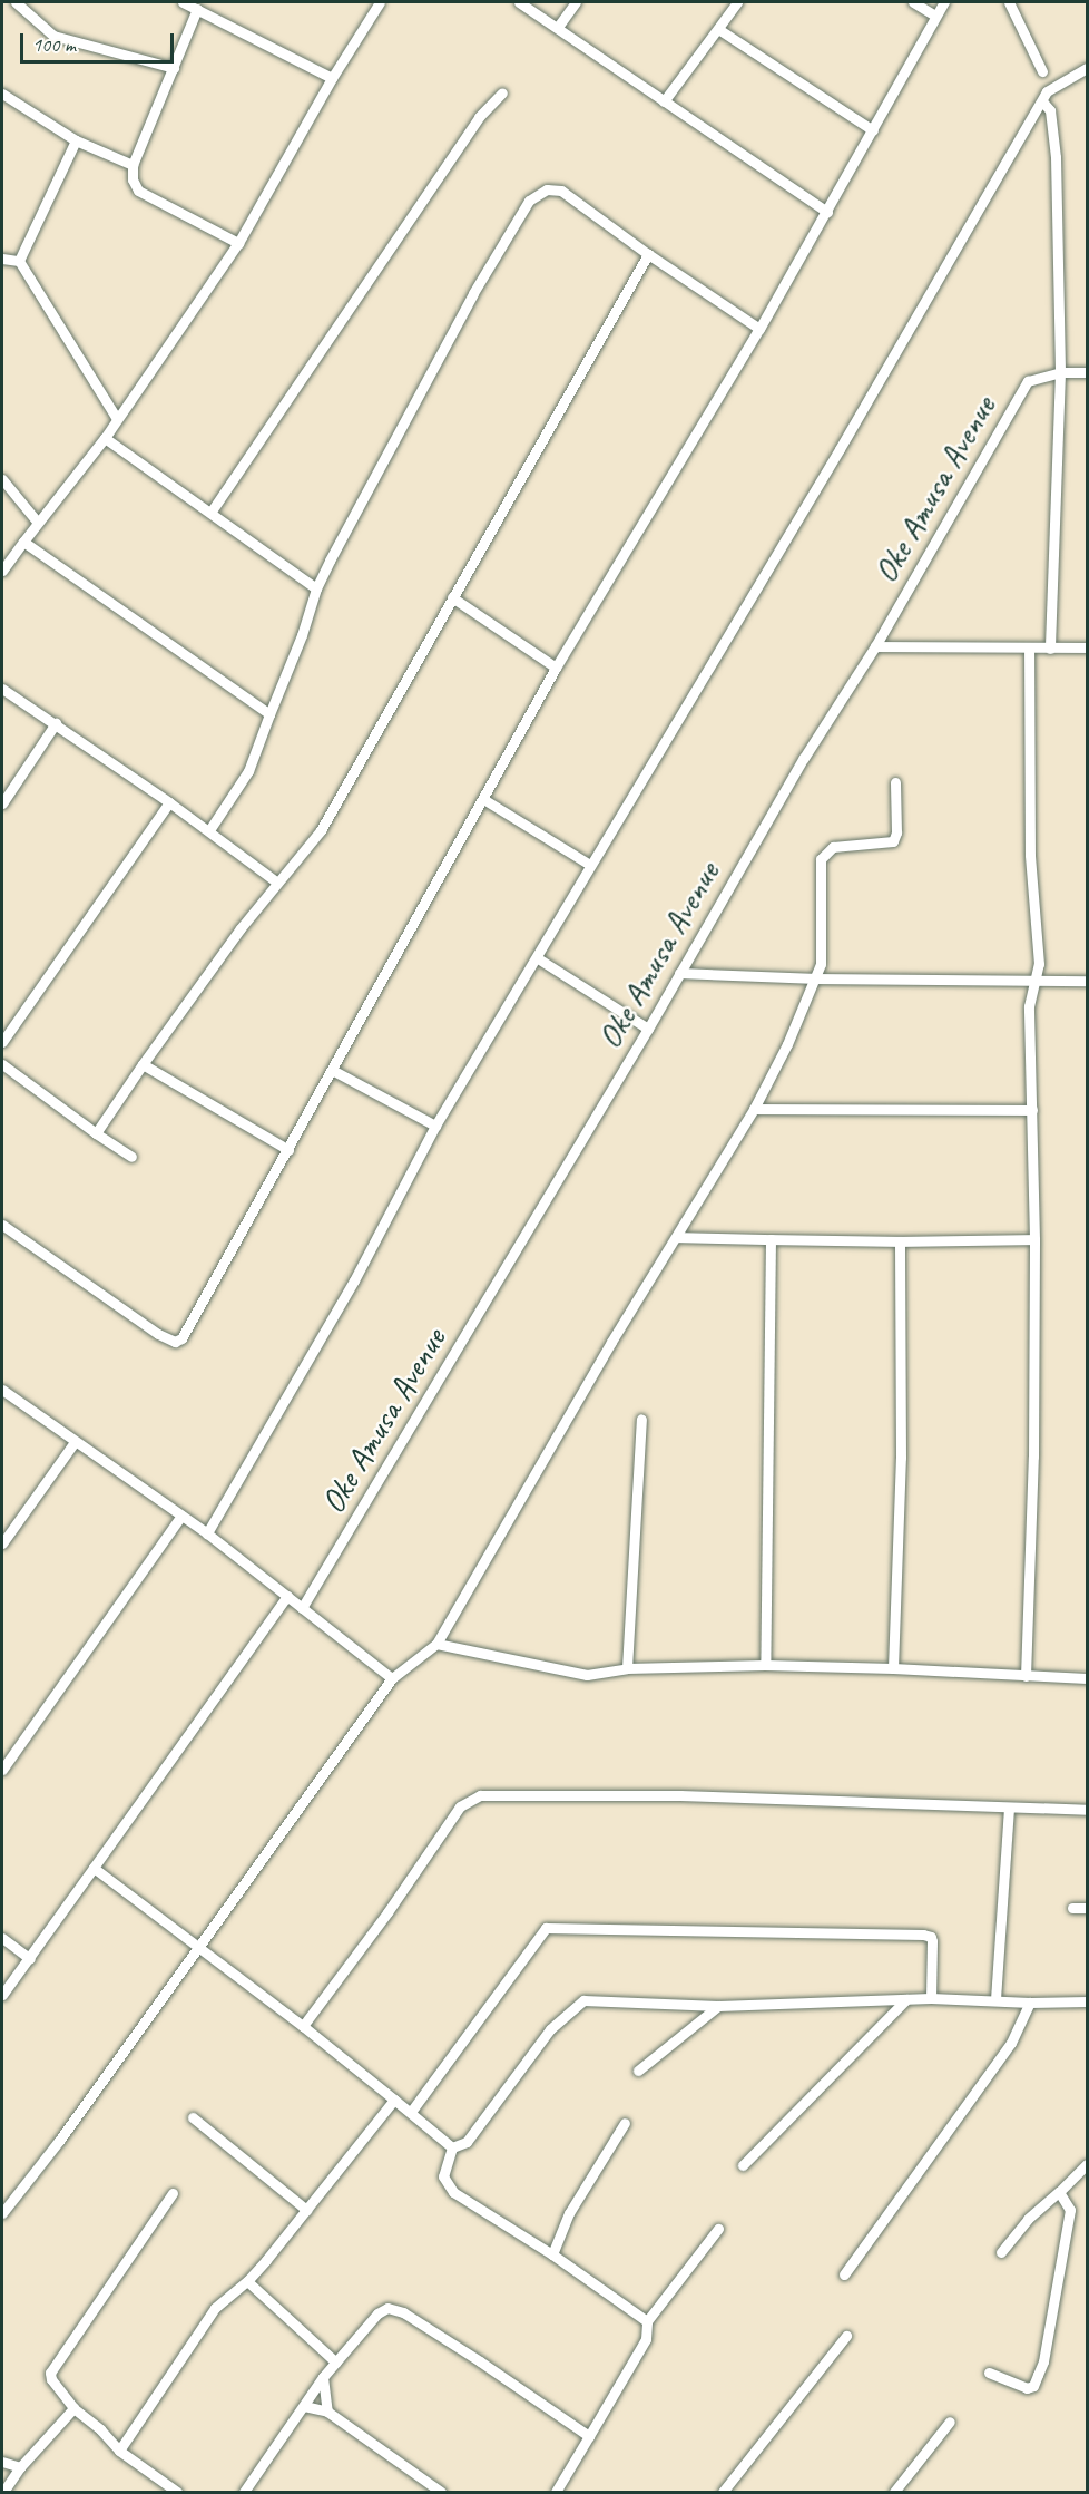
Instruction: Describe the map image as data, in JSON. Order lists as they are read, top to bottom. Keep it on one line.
{"streets":{"street":["Oke Amusa Avenue"]},"scale_bar":"100 m"}
